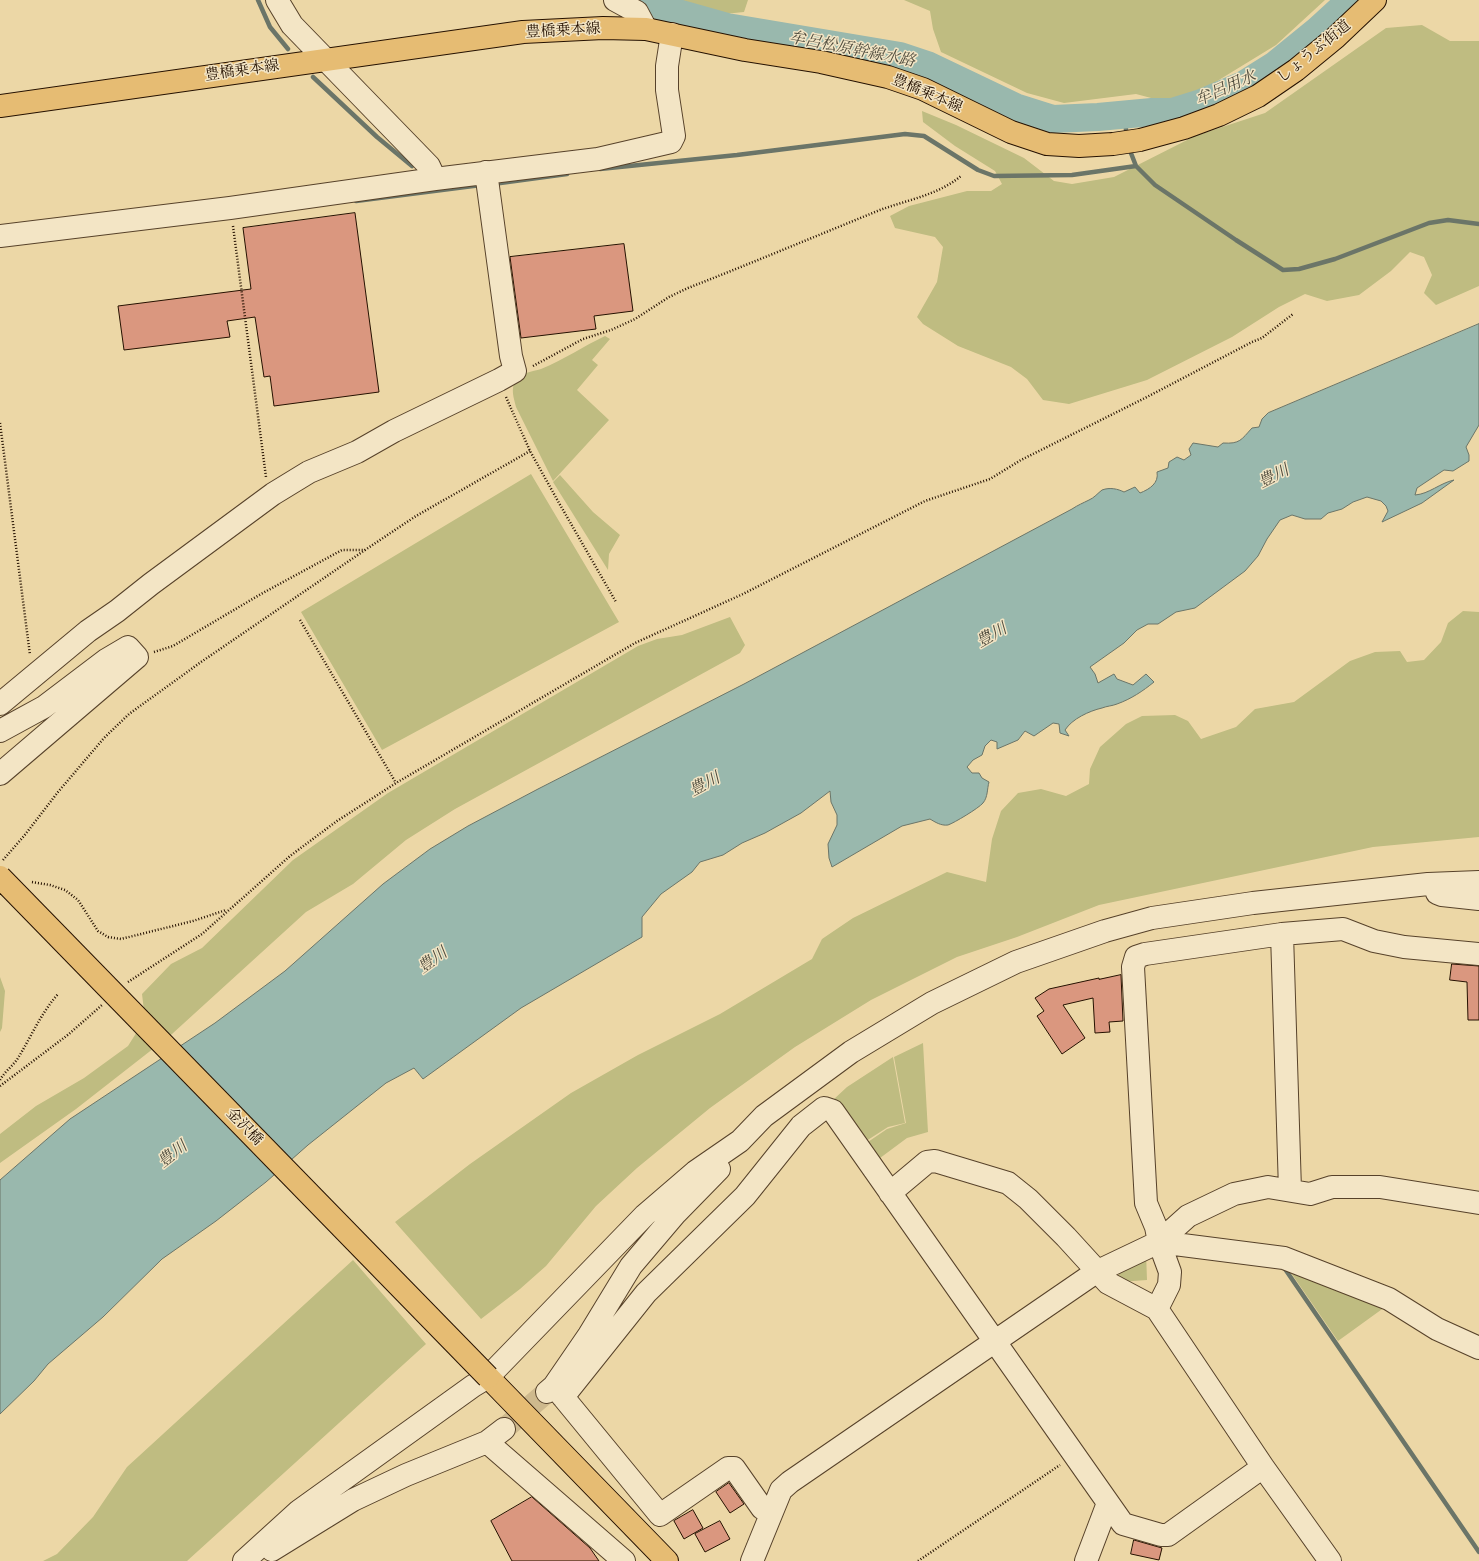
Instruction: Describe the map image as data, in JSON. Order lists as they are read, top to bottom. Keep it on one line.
{"streets":{"main road":["豊橋乗本線","しょうぶ街道","金沢橋"]},"crossings":[["豊橋乗本線","しょうぶ街道"]],"water":["牟呂松原幹線水路","牟呂用水","豊川"]}
